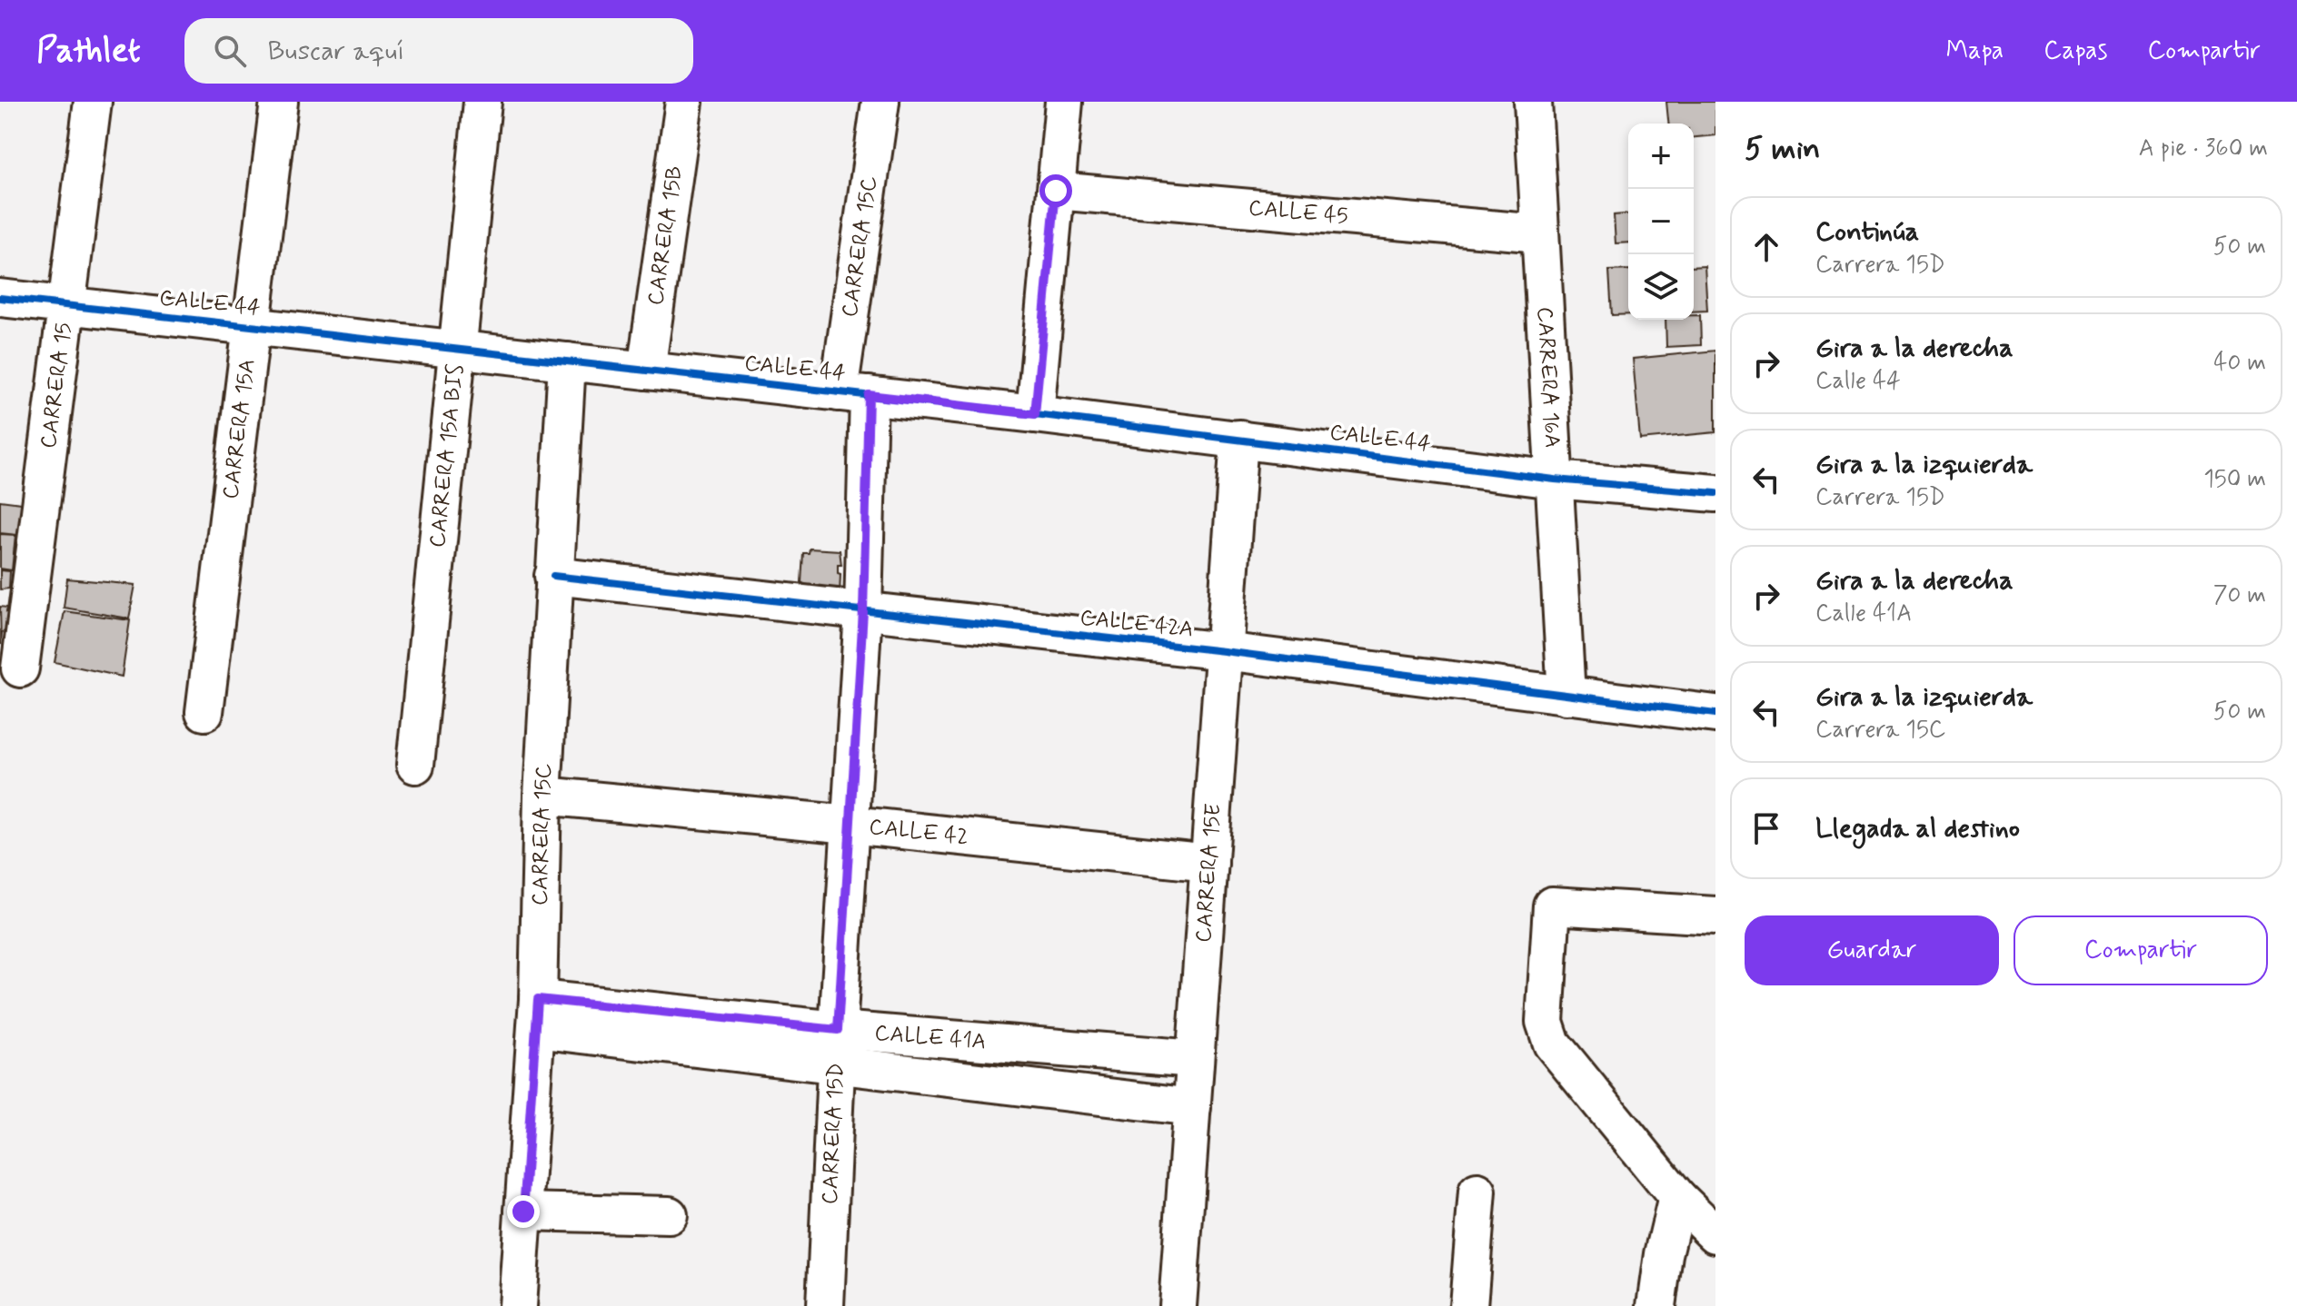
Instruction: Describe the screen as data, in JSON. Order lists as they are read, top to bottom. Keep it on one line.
{"streets":{"street":["CALLE 45","CARRERA 15B","CARRERA 15C","CALLE 44","CARRERA 16A","CARRERA 15","CARRERA 15A","CARRERA 15A BIS","CALLE 42A","CALLE 42","CARRERA 15E","CALLE 41A","CARRERA 15D"]},"crossings":[["CALLE 45","CARRERA 16A"],["CARRERA 15B","CALLE 44"],["CARRERA 15C","CALLE 44"],["CARRERA 15C","CALLE 42A"],["CARRERA 15C","CALLE 42"],["CARRERA 15C","CALLE 41A"],["CARRERA 15C","CARRERA 15D"],["CALLE 44","CARRERA 16A"],["CALLE 44","CARRERA 15"],["CALLE 44","CARRERA 15A"],["CALLE 44","CARRERA 15A BIS"],["CALLE 44","CARRERA 15E"],["CALLE 44","CARRERA 15D"],["CARRERA 16A","CALLE 42A"],["CALLE 42A","CARRERA 15E"],["CALLE 42A","CARRERA 15D"],["CALLE 42","CARRERA 15E"],["CALLE 42","CARRERA 15D"],["CARRERA 15E","CALLE 41A"],["CALLE 41A","CARRERA 15D"]],"page":{"header":"Pathlet","search":"Buscar aquí","nav":["Mapa","Capas","Compartir"],"heading":["5 min","A pie · 360 m"],"map_buttons":["+","−"],"list":[["Continúa","Carrera 15D","50 m"],["Gira a la derecha","Calle 44","40 m"],["Gira a la izquierda","Carrera 15D","150 m"],["Gira a la derecha","Calle 41A","70 m"],["Gira a la izquierda","Carrera 15C","50 m"],"Llegada al destino"],"buttons":["Guardar","Compartir"]}}
